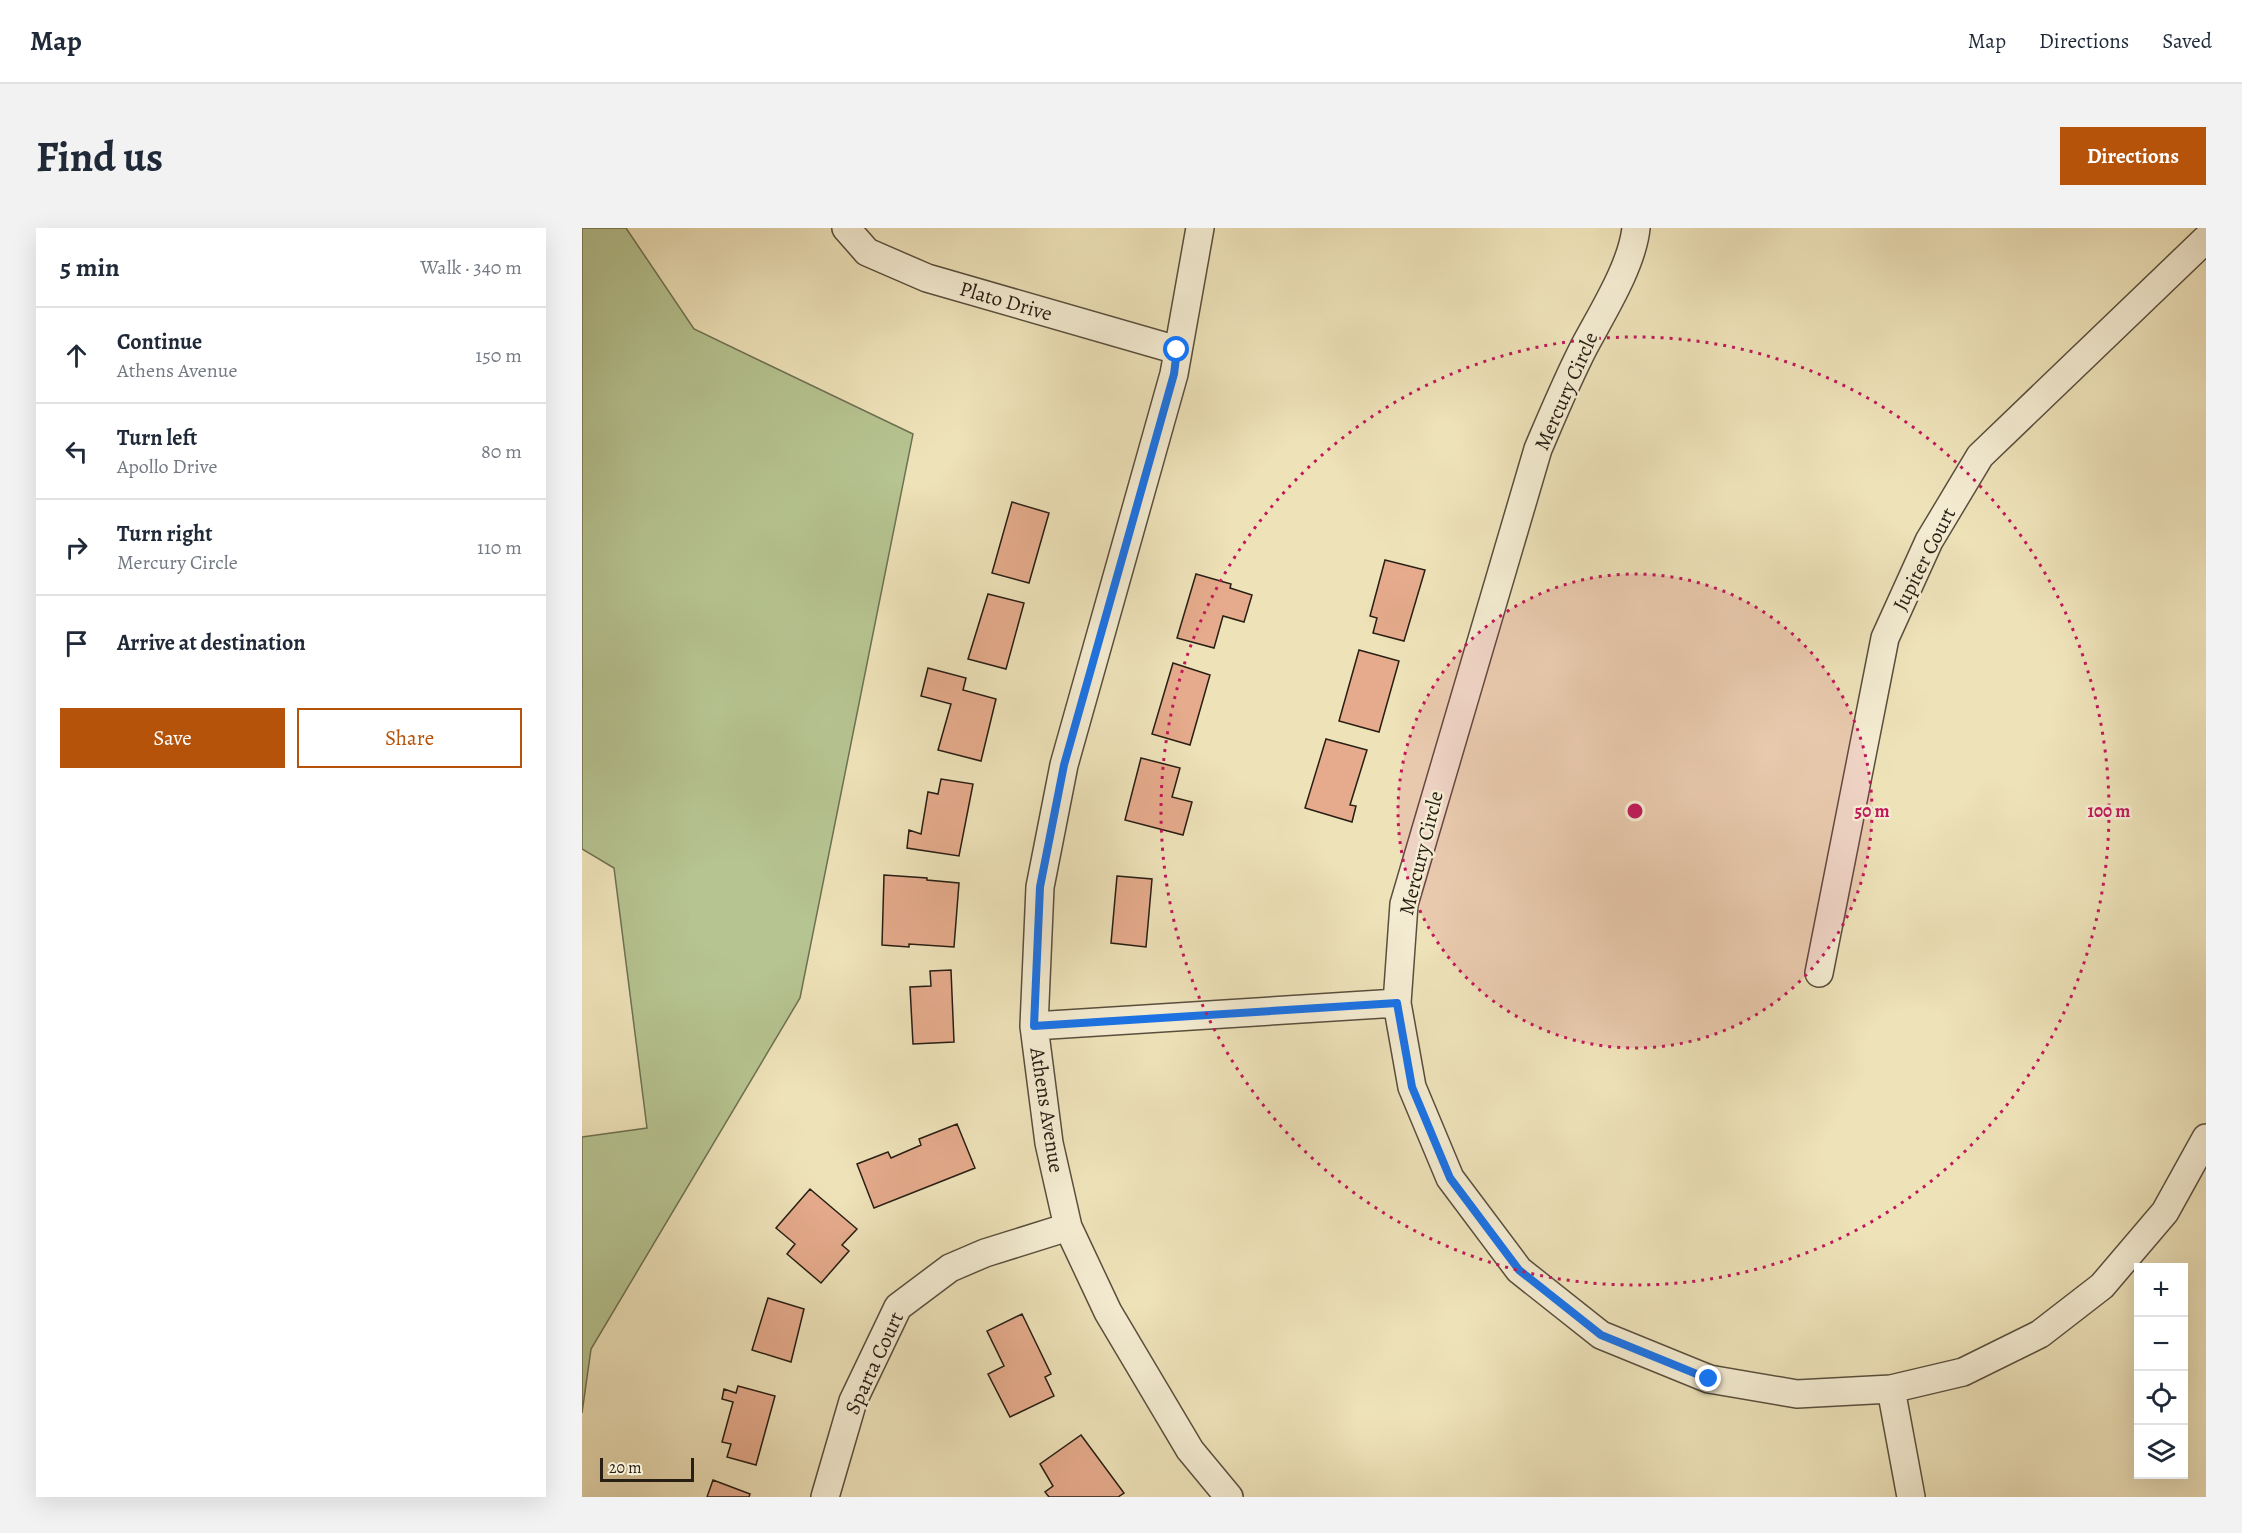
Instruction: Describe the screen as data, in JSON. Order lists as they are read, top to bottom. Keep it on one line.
{"streets":{"street":["Plato Drive","Mercury Circle","Jupiter Court","Athens Avenue","Sparta Court"]},"crossings":[["Plato Drive","Athens Avenue"],["Athens Avenue","Sparta Court"]],"scale_bar":"20 m","page":{"header":"Map","nav":["Map","Directions","Saved"],"buttons":["Directions",["Save","Share"]],"title":"Find us","heading":["5 min","Walk · 340 m"],"list":[["Continue","Athens Avenue","150 m"],["Turn left","Apollo Drive","80 m"],["Turn right","Mercury Circle","110 m"],"Arrive at destination"],"map_buttons":["+","−"],"scale":"20 m"},"rings":["50 m","100 m"]}
